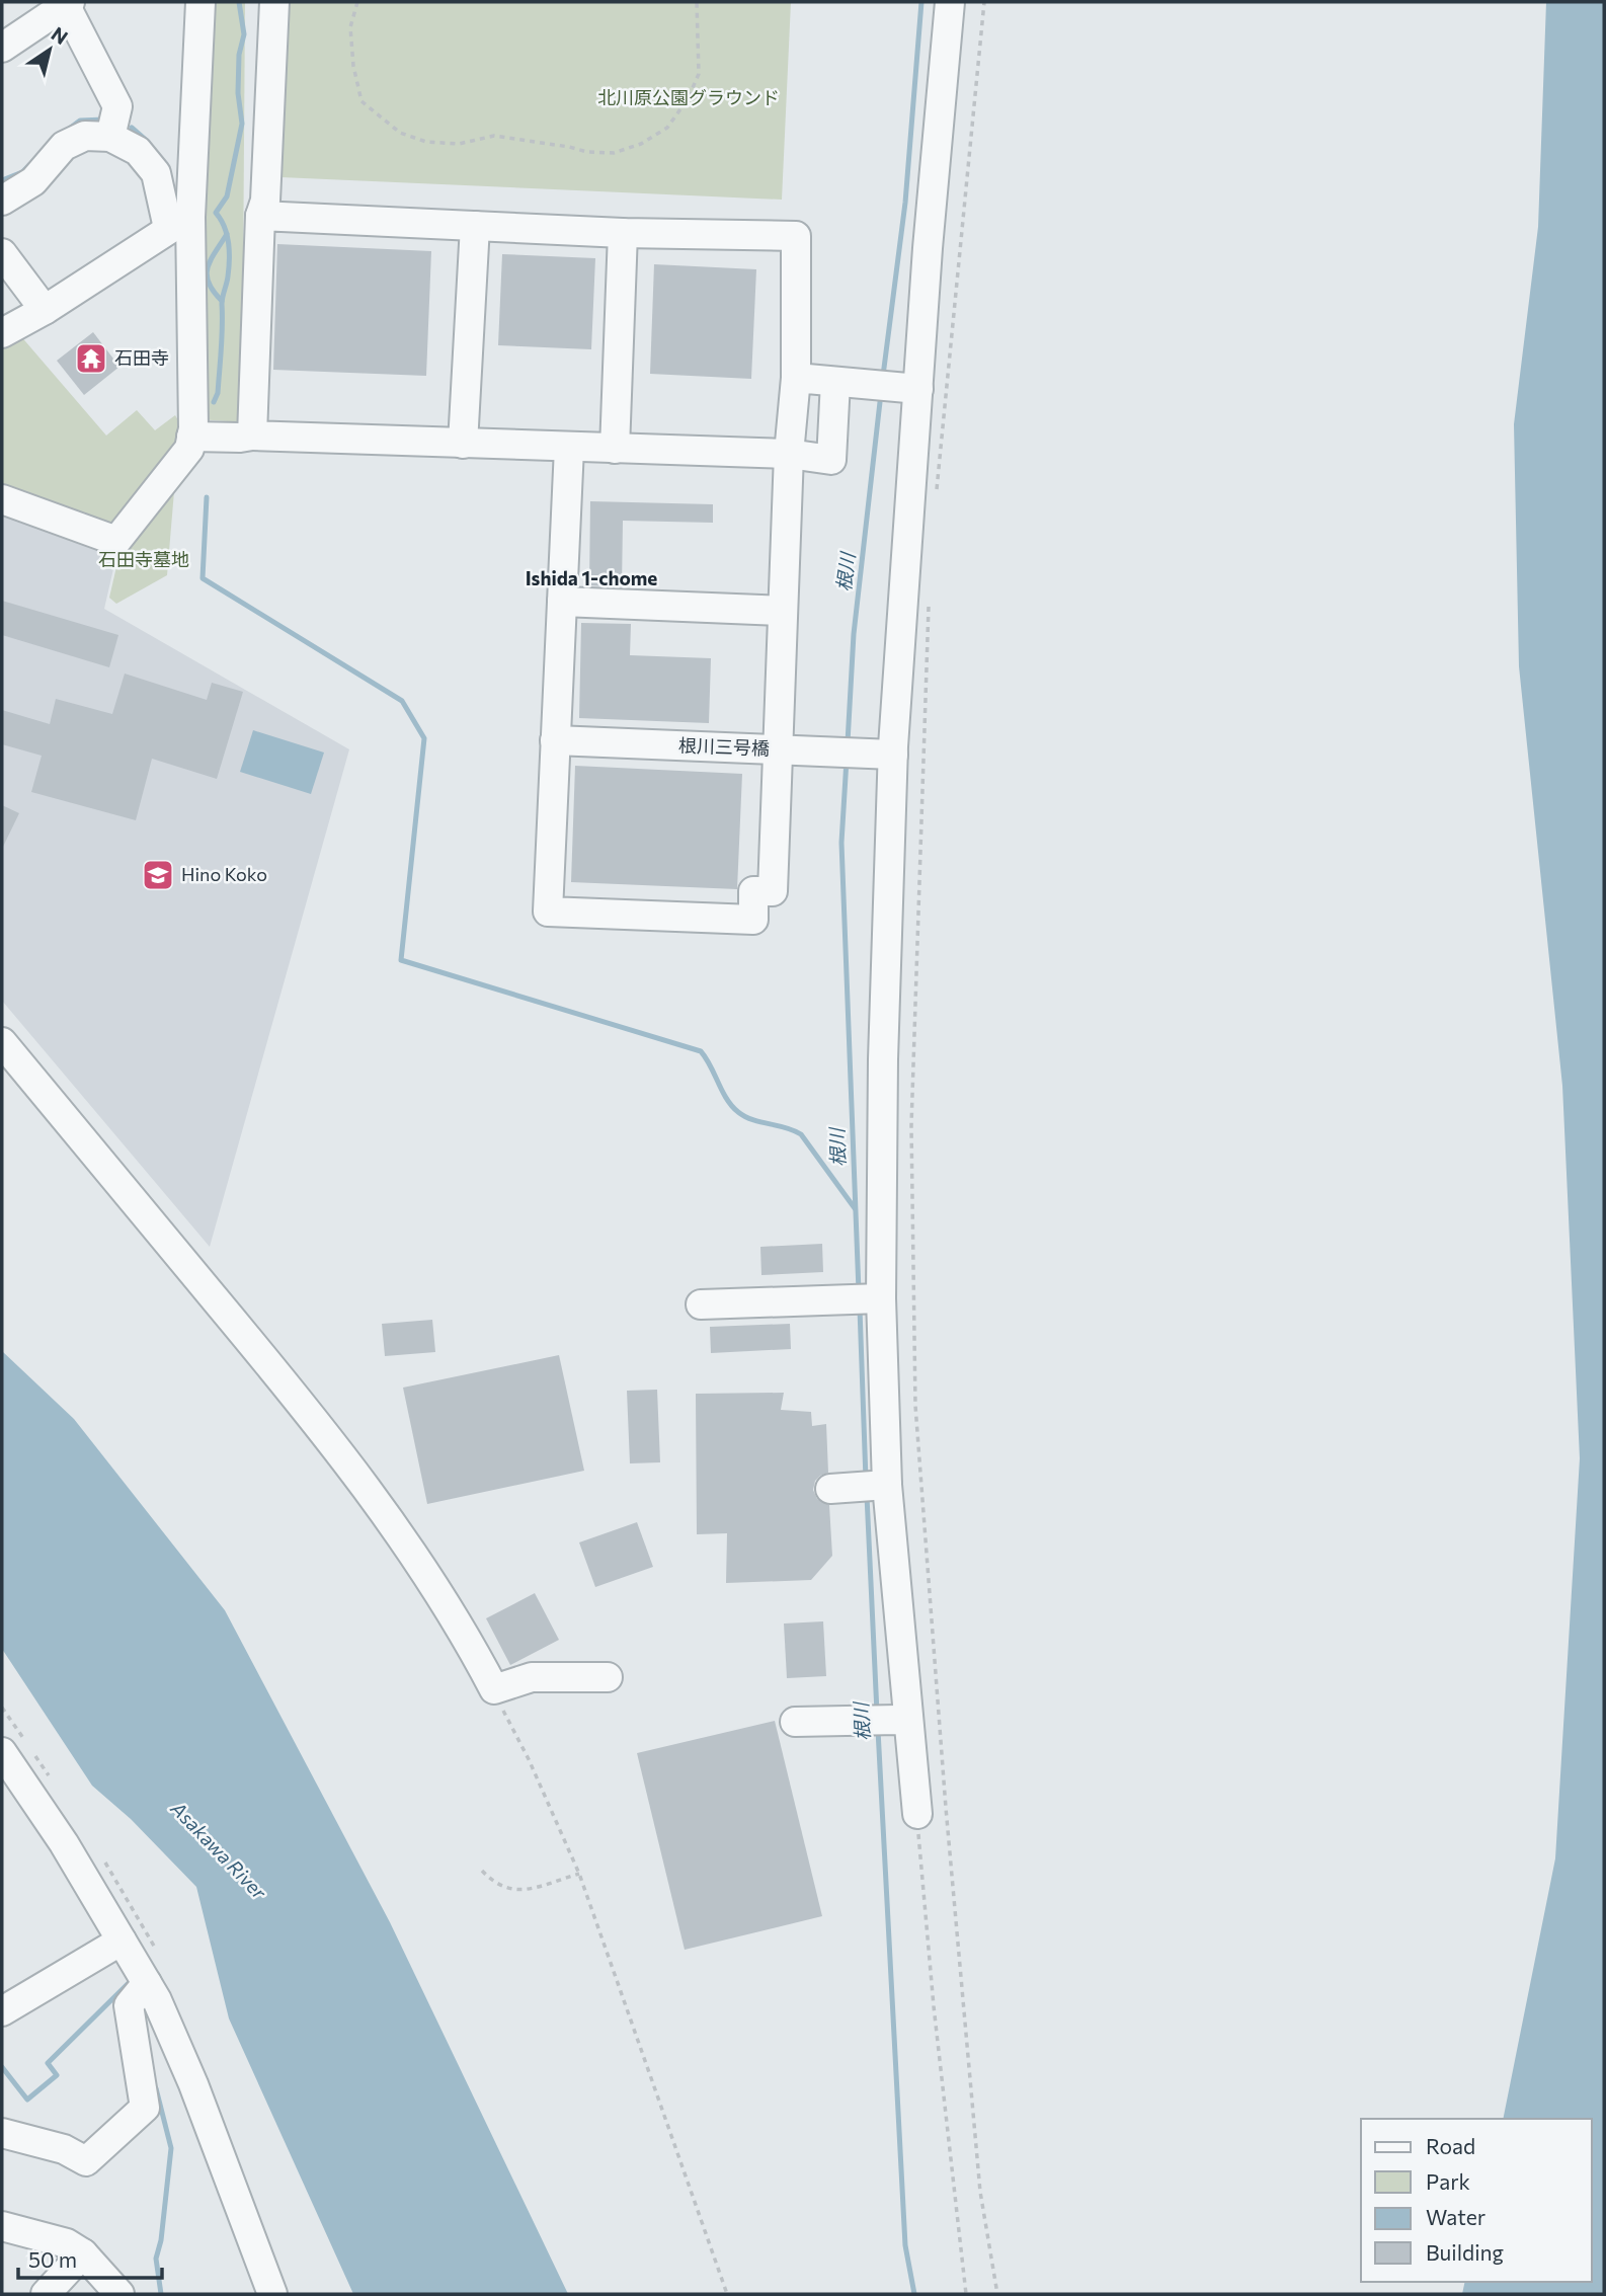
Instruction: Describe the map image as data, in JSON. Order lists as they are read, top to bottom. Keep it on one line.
{"streets":{"street":["根川三号橋"]},"districts":["Ishida 1-chome"],"water":["根川","Asakawa River"],"parks":["北川原公園グラウンド","石田寺墓地"],"places":{"temple":["石田寺"],"school or university":["Hino Koko"]},"legend":["Road","Park","Water","Building"],"scale_bar":"50 m","north":"top right"}
